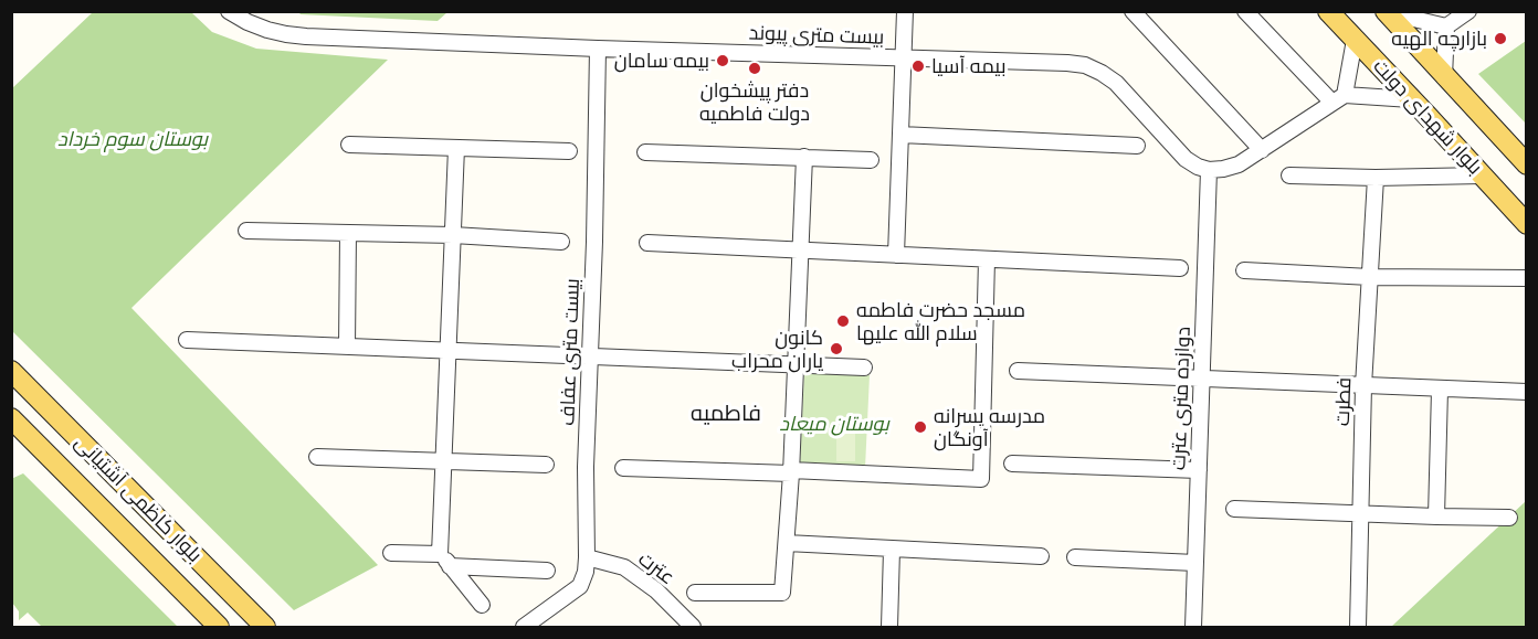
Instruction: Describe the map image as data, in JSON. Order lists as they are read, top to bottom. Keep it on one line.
{"streets":{"main road":["بلوار شهدای دولت","بلوار کاظمی آشتیانی"],"street":["بیست متری پیوند","بیست متری عفاف","دوازده متری عترت","فطرت","عترت"]},"crossings":[["بیست متری پیوند","بیست متری عفاف"],["بیست متری پیوند","دوازده متری عترت"],["بیست متری عفاف","عترت"]],"districts":["فاطمیه"],"parks":["بوستان سوم خرداد","بوستان میعاد"],"places":["بازارچه الهیه","بیمه سامان","بیمه آسیا","دفتر پیشخوان دولت فاطمیه","مسجد حضرت فاطمه سلام الله علیها","کانون یاران محراب","مدرسه پسرانه آونگان"]}
